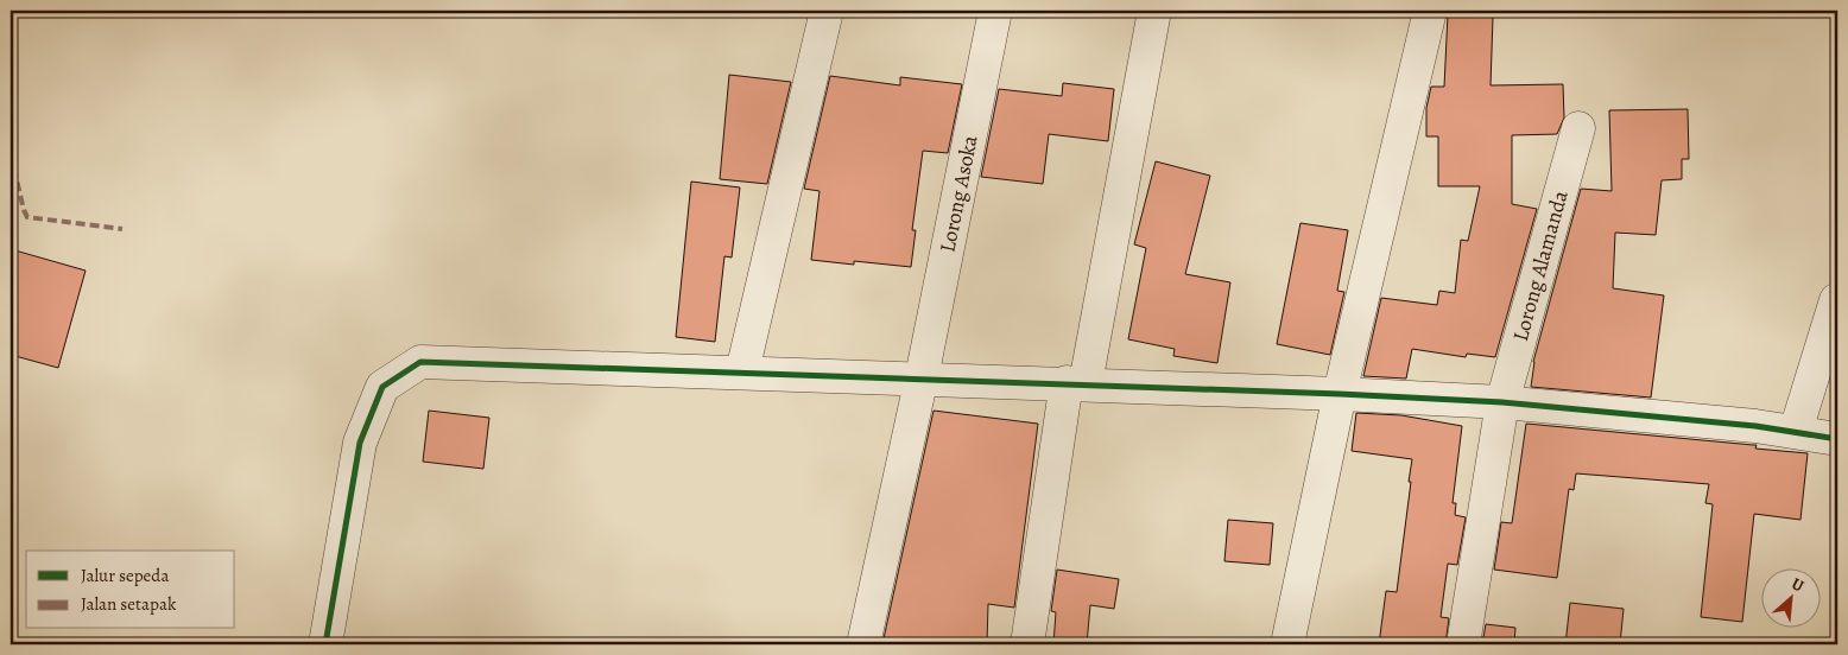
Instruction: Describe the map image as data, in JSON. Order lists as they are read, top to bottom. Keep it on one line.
{"streets":{"street":["Lorong Asoka","Lorong Alamanda"]},"legend":["Jalur sepeda","Jalan setapak"],"north":"top right"}
